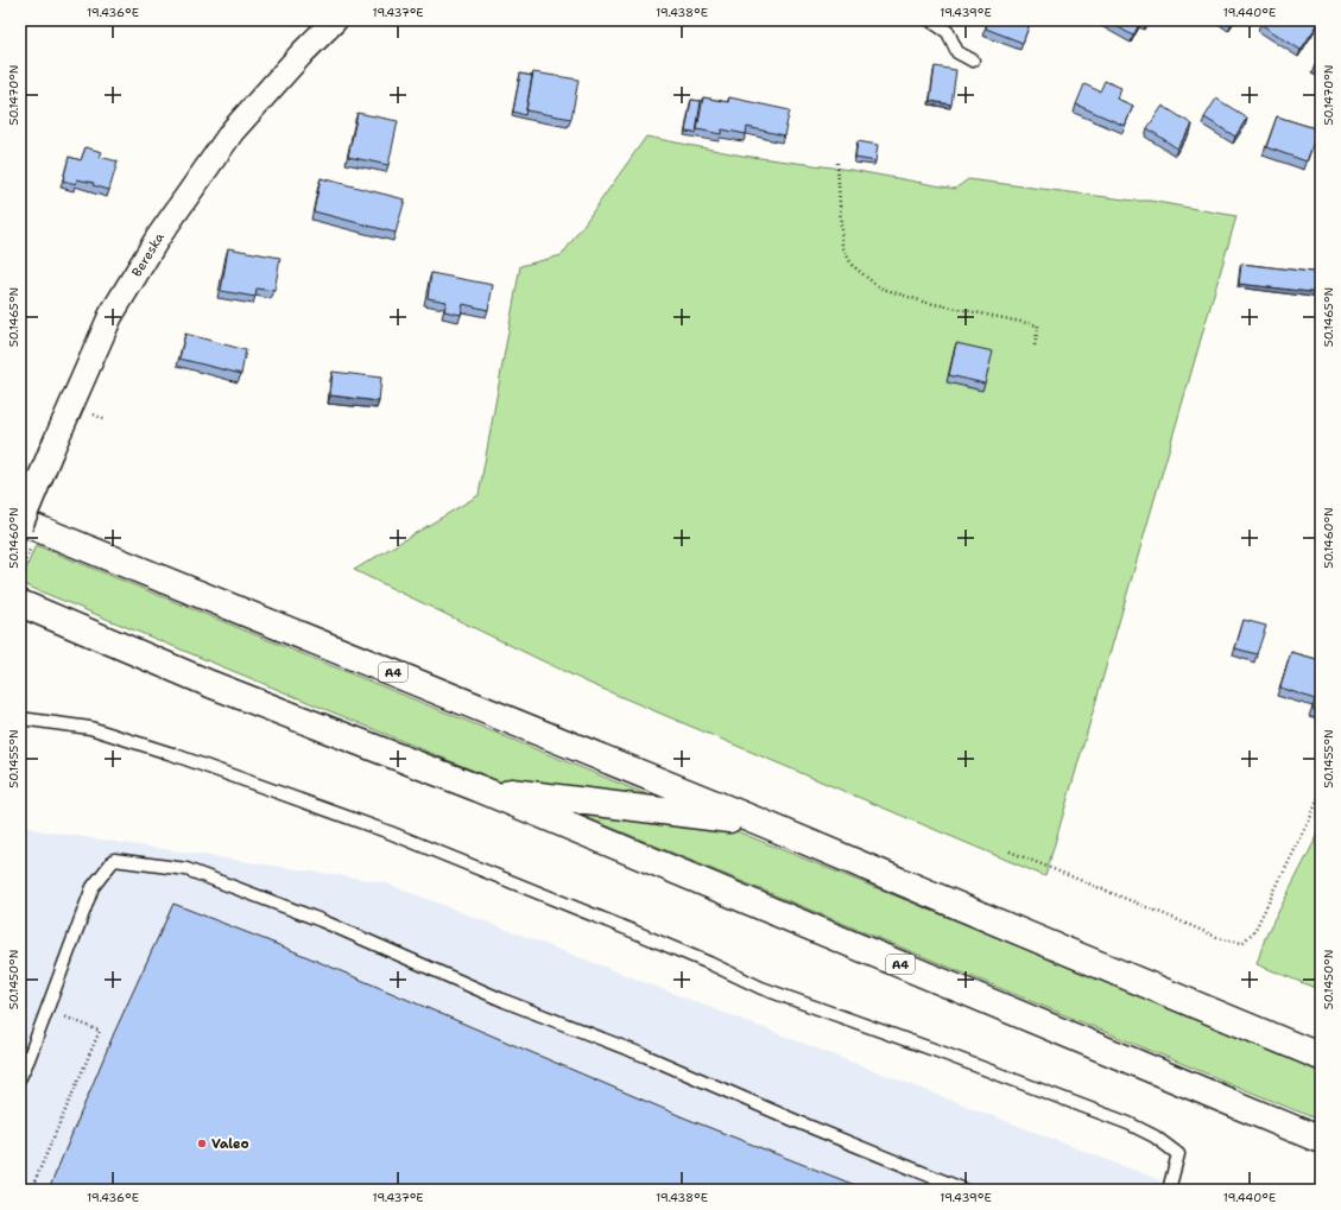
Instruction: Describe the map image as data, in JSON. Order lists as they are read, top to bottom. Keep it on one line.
{"streets":{"highway":["A4"],"street":["Bereska"]},"places":["Valeo"],"coordinates":["19.436°E","19.437°E","19.438°E","19.439°E","19.440°E","50.1470°N","50.1465°N","50.1460°N","50.1455°N","50.1450°N"]}
